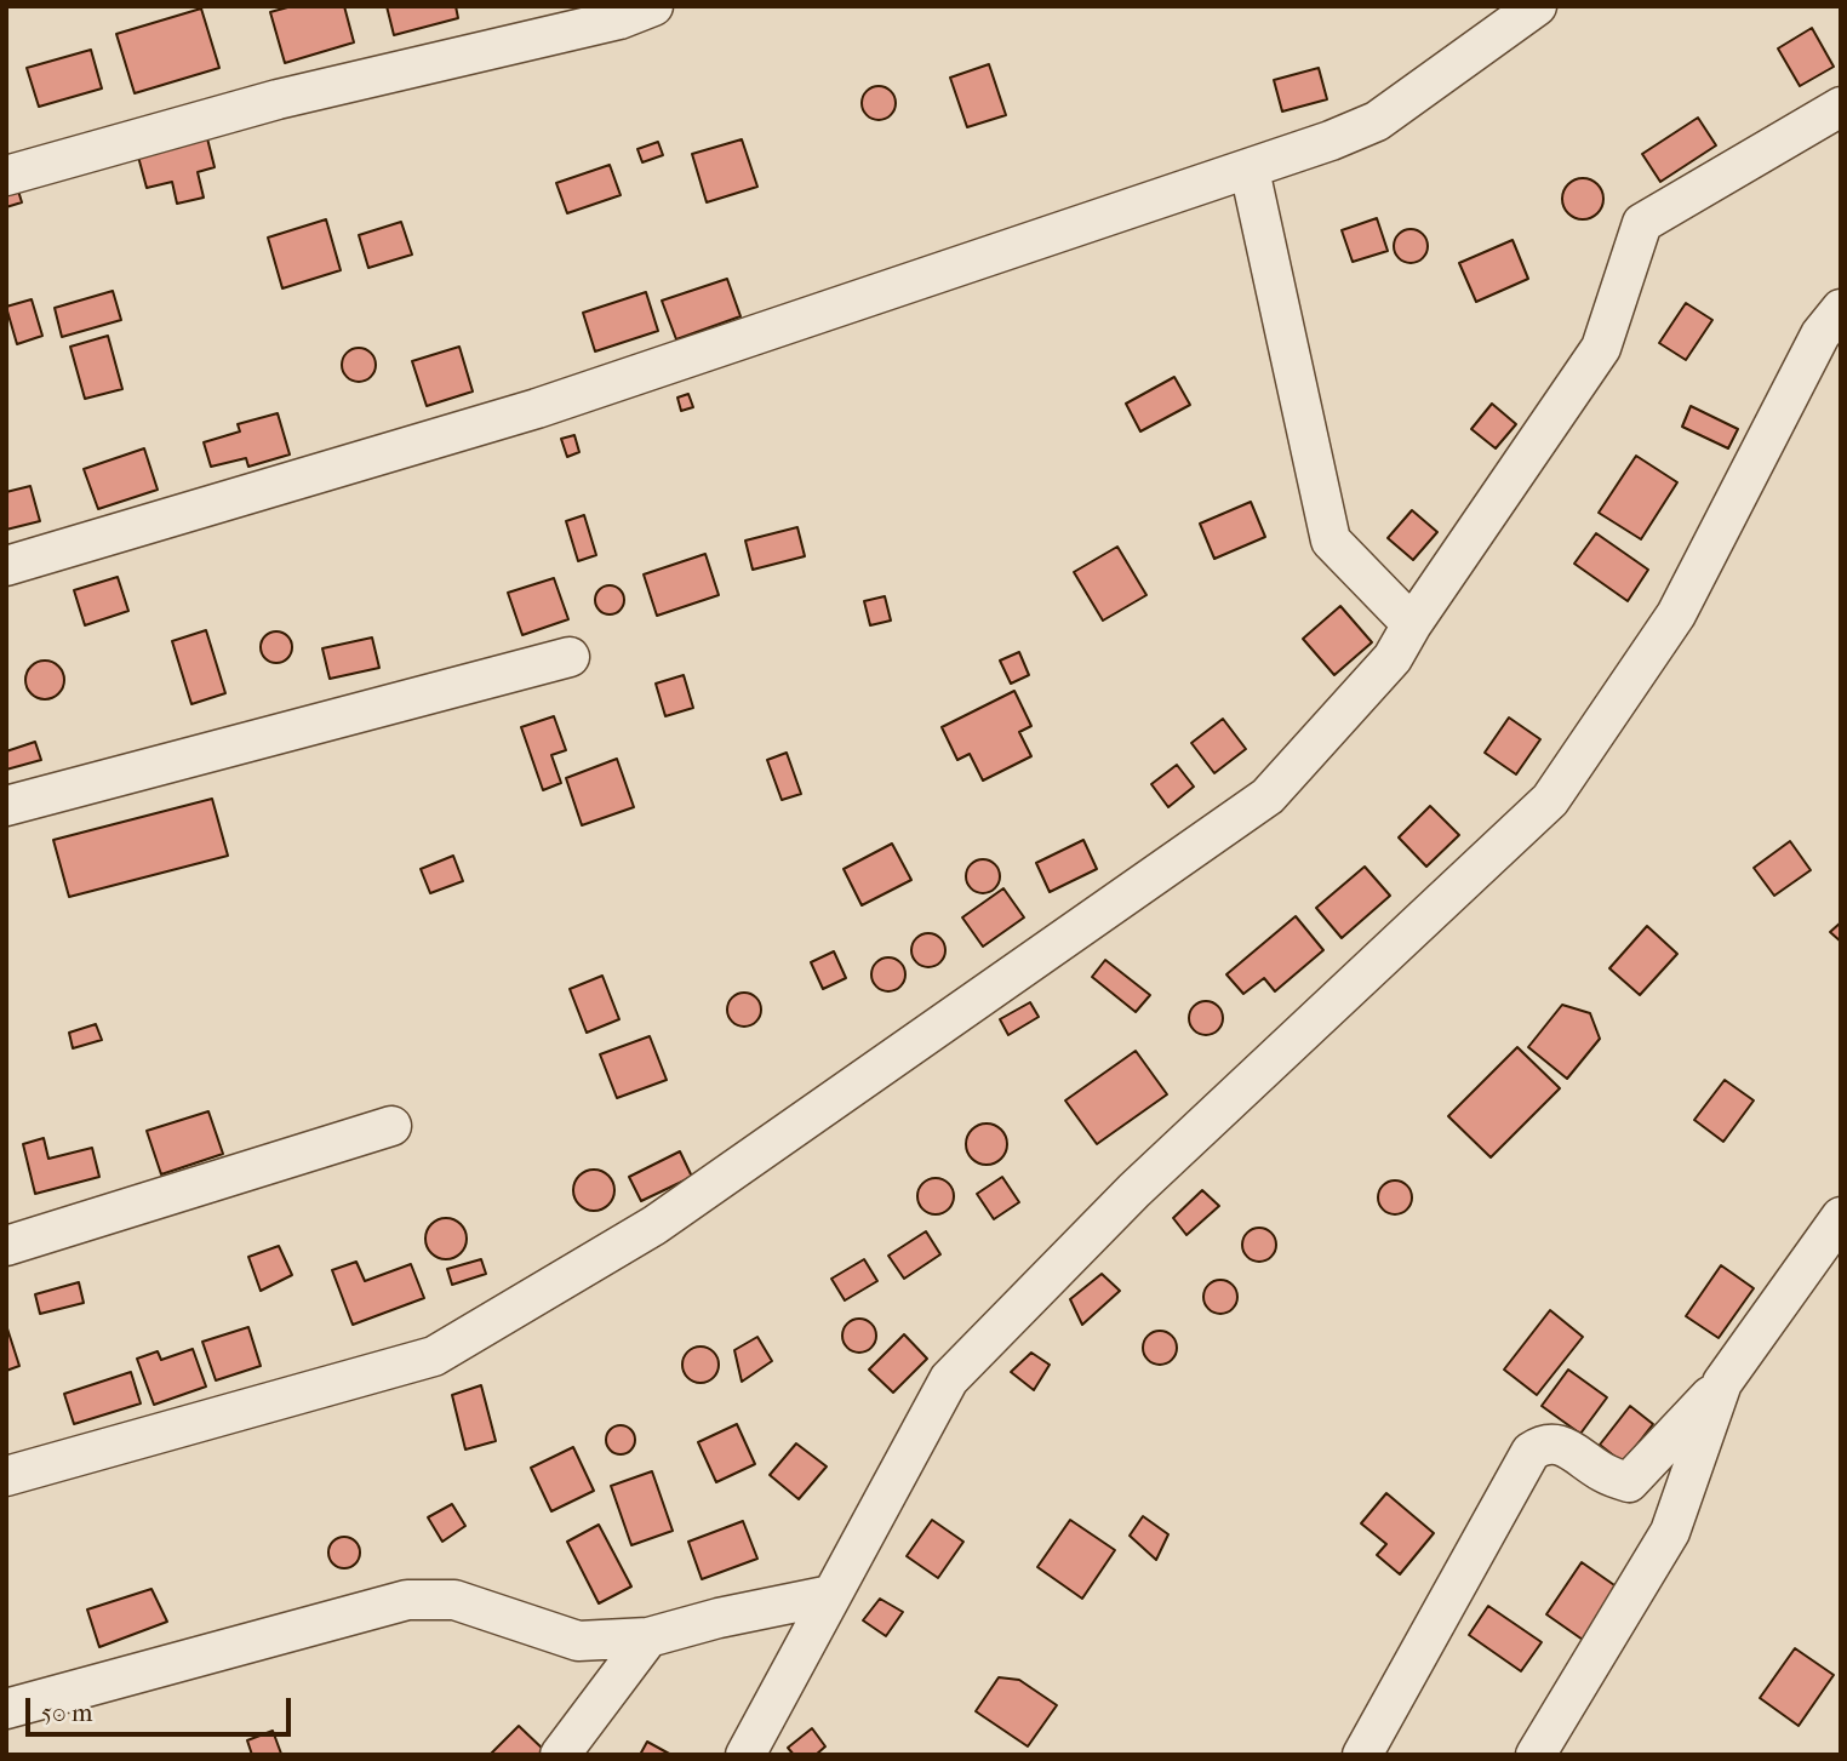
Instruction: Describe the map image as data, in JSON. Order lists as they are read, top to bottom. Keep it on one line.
{"scale_bar":"50 m"}
